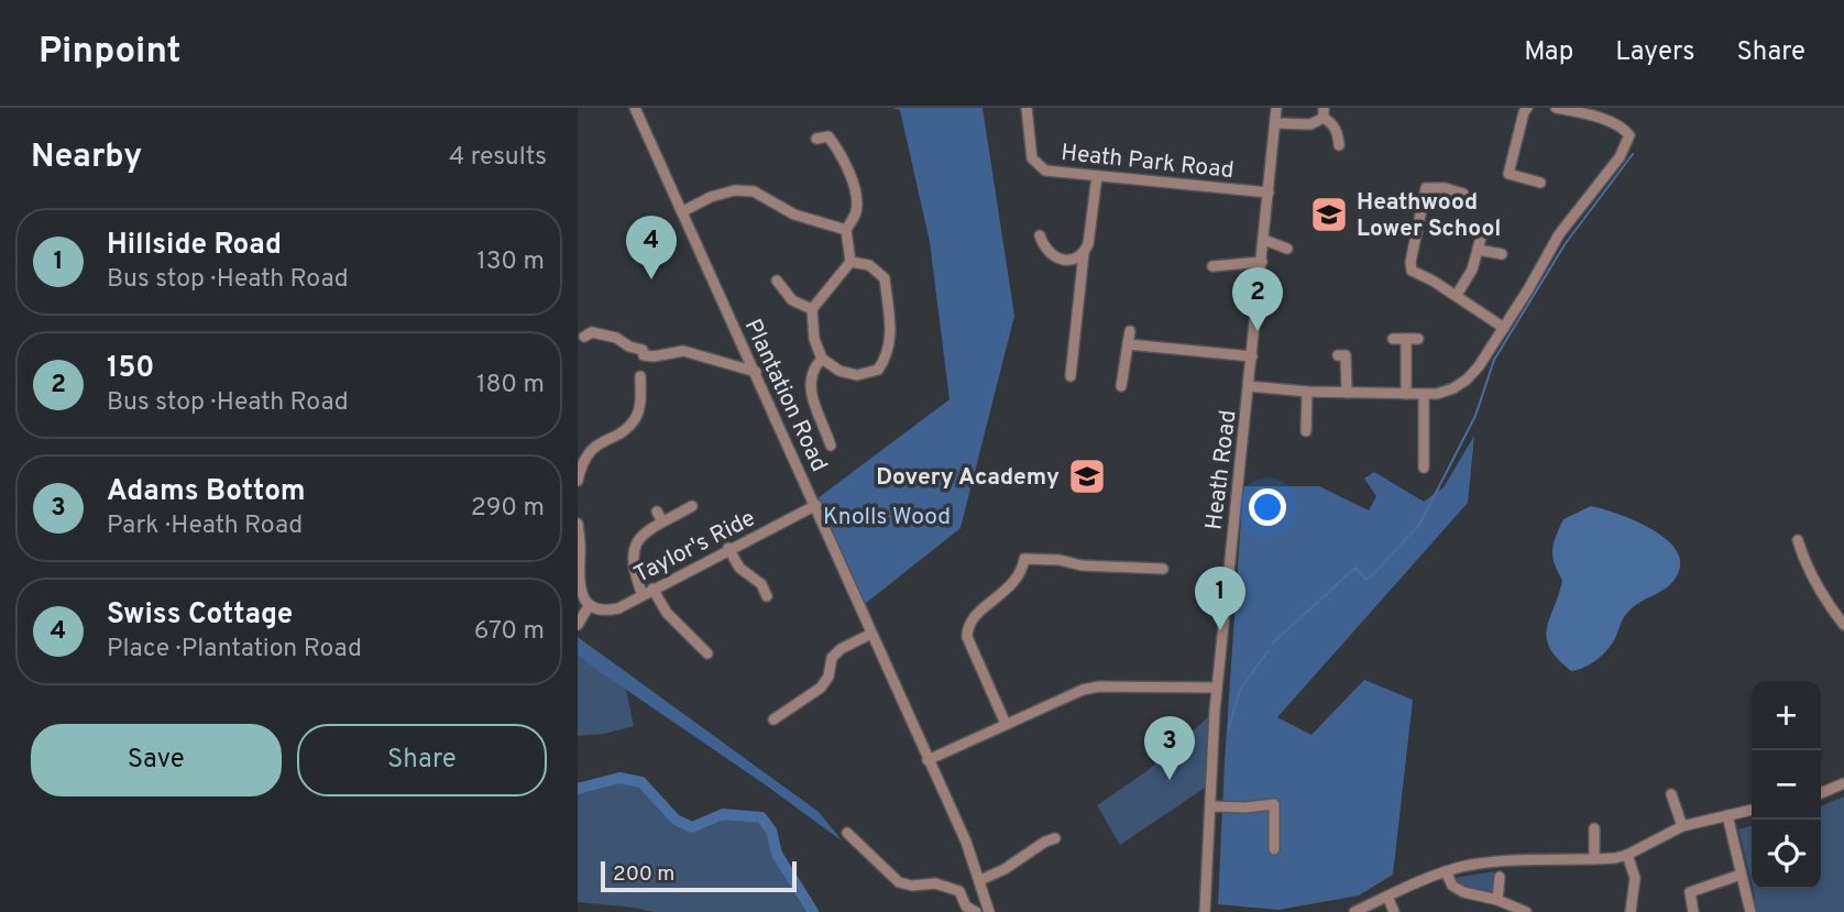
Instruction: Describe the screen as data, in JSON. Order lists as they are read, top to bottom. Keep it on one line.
{"streets":{"street":["Heath Park Road","Plantation Road","Heath Road","Taylor's Ride"]},"crossings":[["Heath Park Road","Heath Road"],["Plantation Road","Taylor's Ride"]],"parks":["Knolls Wood"],"places":{"school or university":["Heathwood Lower School","Dovery Academy"]},"scale_bar":"200 m","page":{"header":"Pinpoint","nav":["Map","Layers","Share"],"heading":["Nearby","4 results"],"list":[{"mark":"1","name":"Hillside Road","note":"Bus stop · Heath Road","value":"130 m"},{"mark":"2","name":"150","note":"Bus stop · Heath Road","value":"180 m"},{"mark":"3","name":"Adams Bottom","note":"Park · Heath Road","value":"290 m"},{"mark":"4","name":"Swiss Cottage","note":"Place · Plantation Road","value":"670 m"}],"pins":["4","2","1","3"],"map_buttons":["+","−"],"buttons":["Save","Share"],"scale":"200 m"}}
